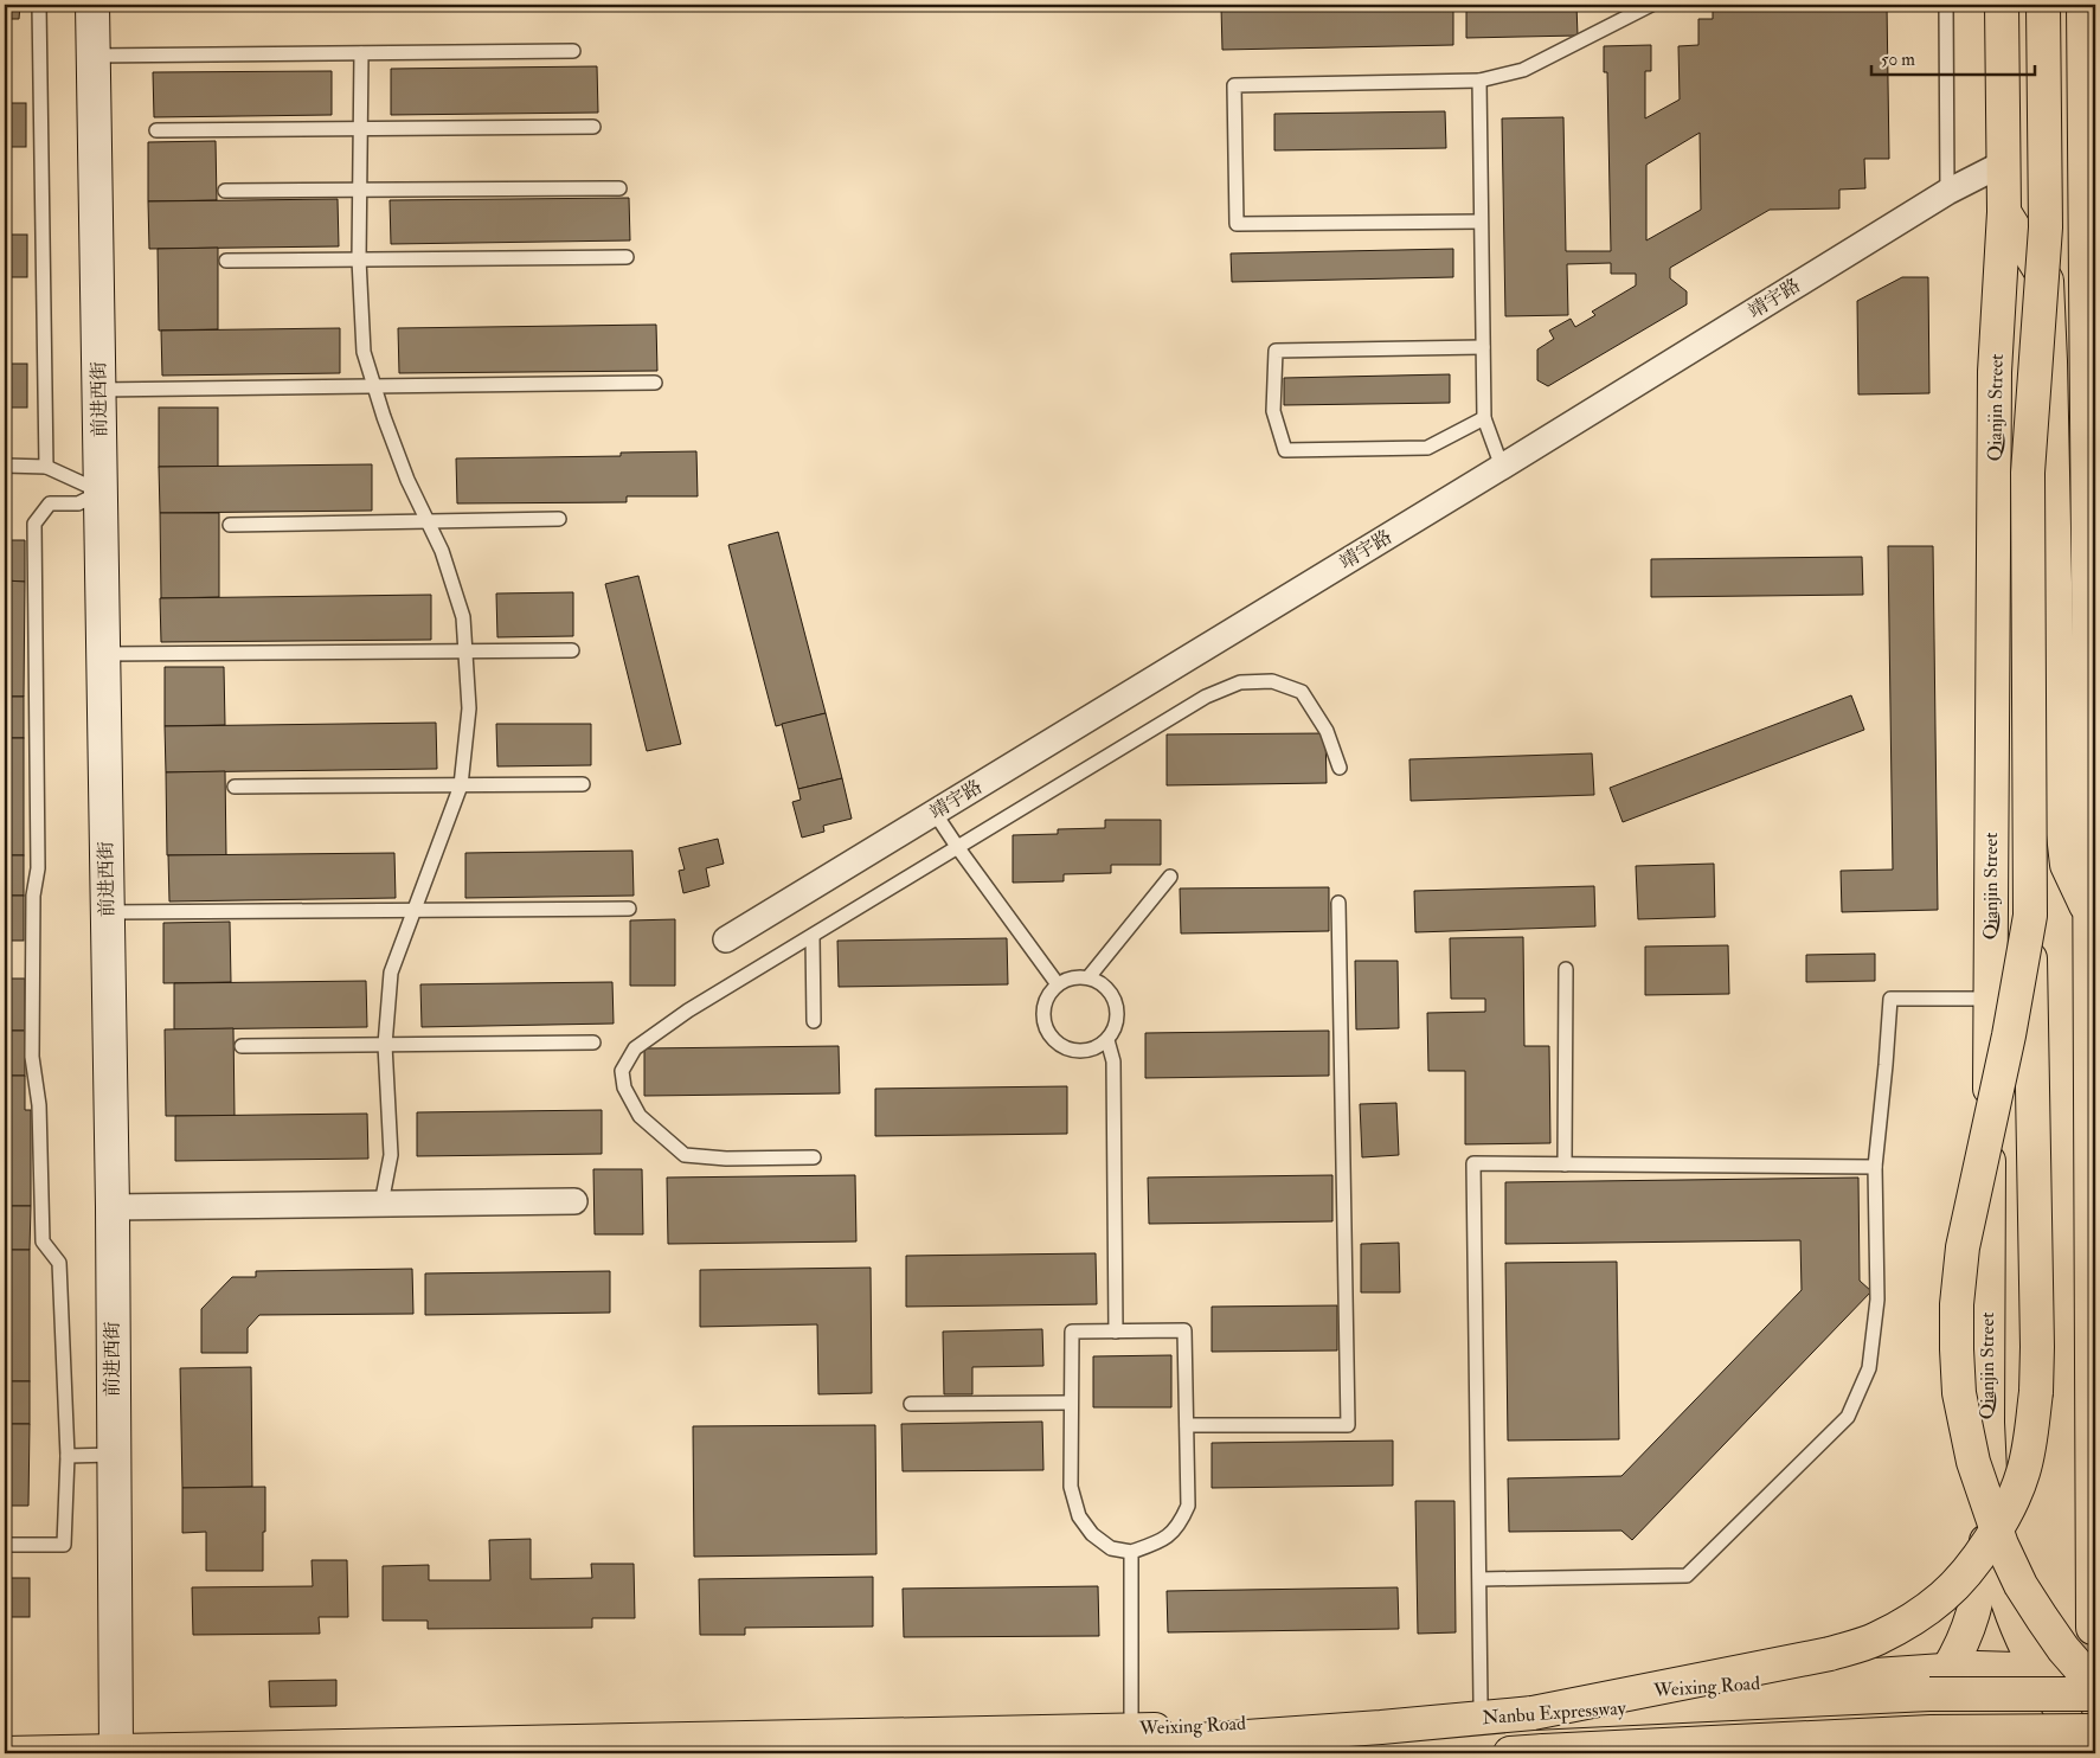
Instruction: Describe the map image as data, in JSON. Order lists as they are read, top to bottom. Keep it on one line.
{"streets":{"main road":["Qianjin Street","Weixing Road","Nanbu Expressway"],"street":["靖宇路","前进西街"]},"crossings":[["靖宇路","Qianjin Street"],["前进西街","Weixing Road"],["Qianjin Street","Weixing Road"],["Qianjin Street","Nanbu Expressway"]],"scale_bar":"50 m"}
